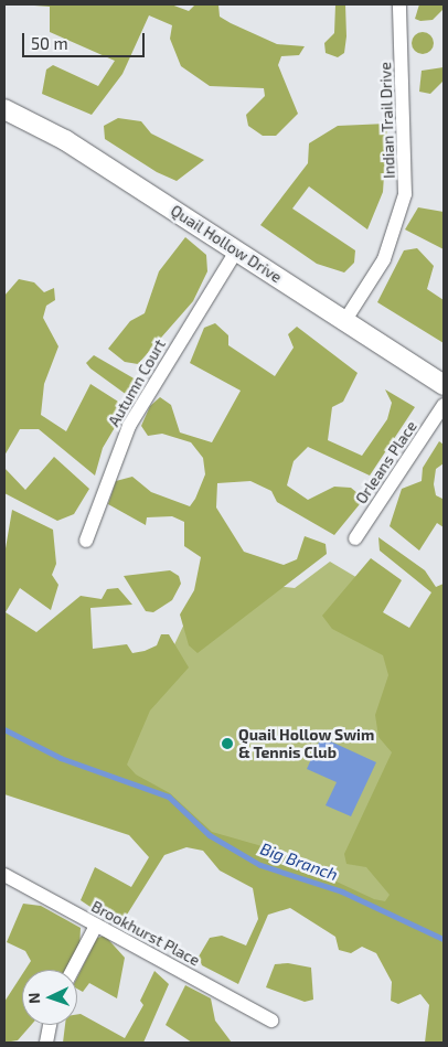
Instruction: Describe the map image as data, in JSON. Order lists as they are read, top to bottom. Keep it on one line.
{"streets":{"street":["Indian Trail Drive","Quail Hollow Drive","Autumn Court","Orleans Place","Brookhurst Place"]},"crossings":[["Indian Trail Drive","Quail Hollow Drive"],["Quail Hollow Drive","Autumn Court"]],"water":["Big Branch"],"places":["Quail Hollow Swim & Tennis Club"],"scale_bar":"50 m","north":"left"}
